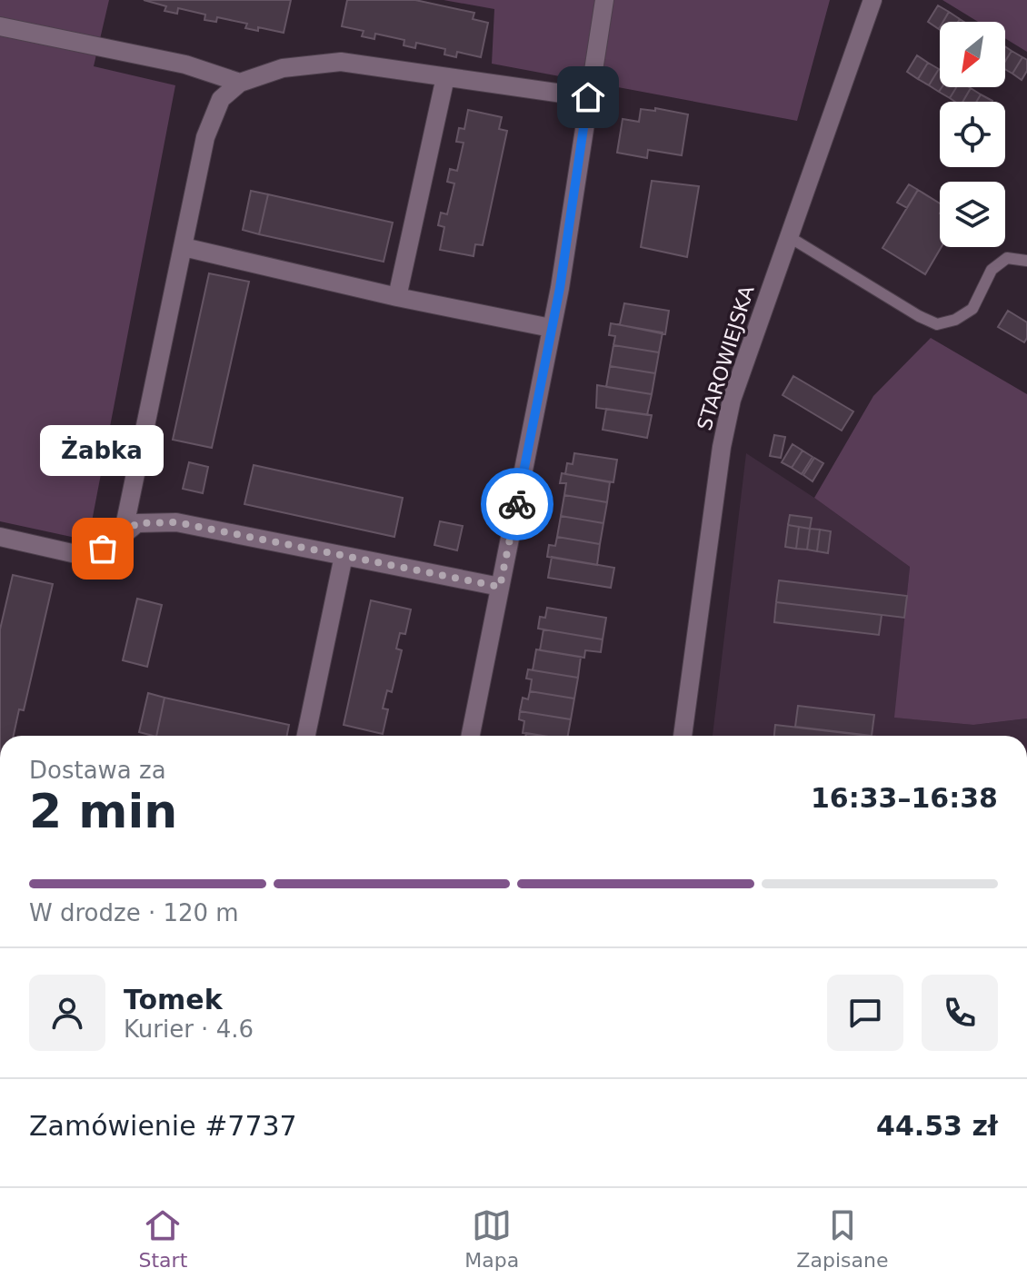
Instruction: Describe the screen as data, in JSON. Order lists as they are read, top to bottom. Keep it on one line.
{"streets":{"street":["STAROWIEJSKA"]},"places":["Żabka"],"north":"bottom left","page":{"bubble":"Żabka","heading":["2 min","Dostawa za","16:33–16:38"],"panel":["Tomek","Kurier · 4.6","Zamówienie #7737","44.53 zł"],"bar":"W drodze · 120 m","tabs":["Start","Mapa","Zapisane"]}}
